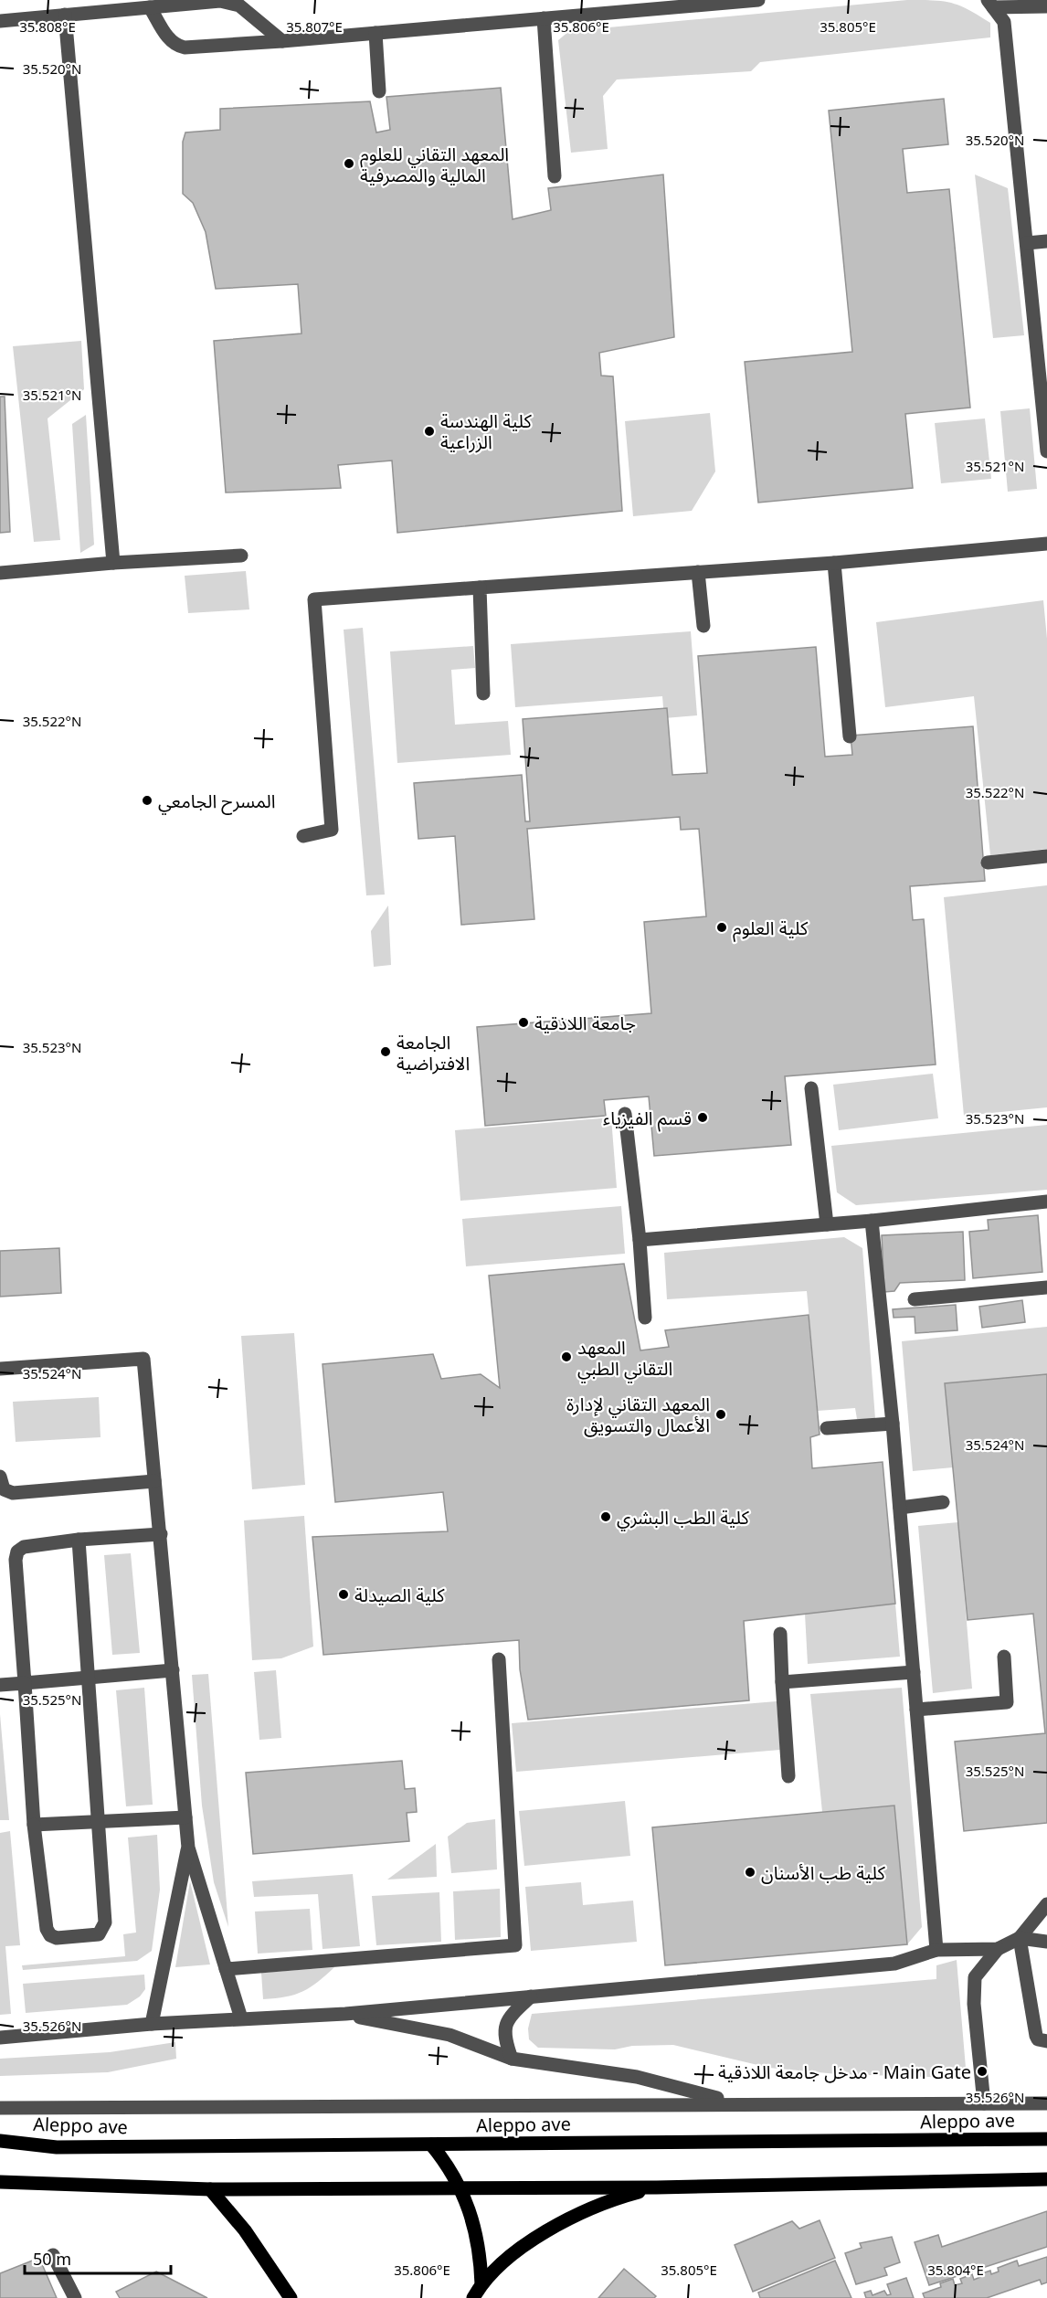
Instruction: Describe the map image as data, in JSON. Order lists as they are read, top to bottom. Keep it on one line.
{"streets":{"main road":["Aleppo ave"]},"places":["المعهد التقاني للعلوم المالية والمصرفية","كلية الهندسة الزراعية","المسرح الجامعي","كلية العلوم","جامعة اللاذقية","الجامعة الافتراضية","قسم الفيزياء","المعهد التقاني الطبي","المعهد التقاني لإدارة الأعمال والتسويق","كلية الطب البشري","كلية الصيدلة","كلية طب الأسنان","مدخل جامعة اللاذقية - Main Gate"],"scale_bar":"50 m","coordinates":["35.808°E","35.807°E","35.806°E","35.805°E","35.520°N","35.521°N","35.522°N","35.523°N","35.524°N","35.525°N","35.526°N","35.804°E"]}
